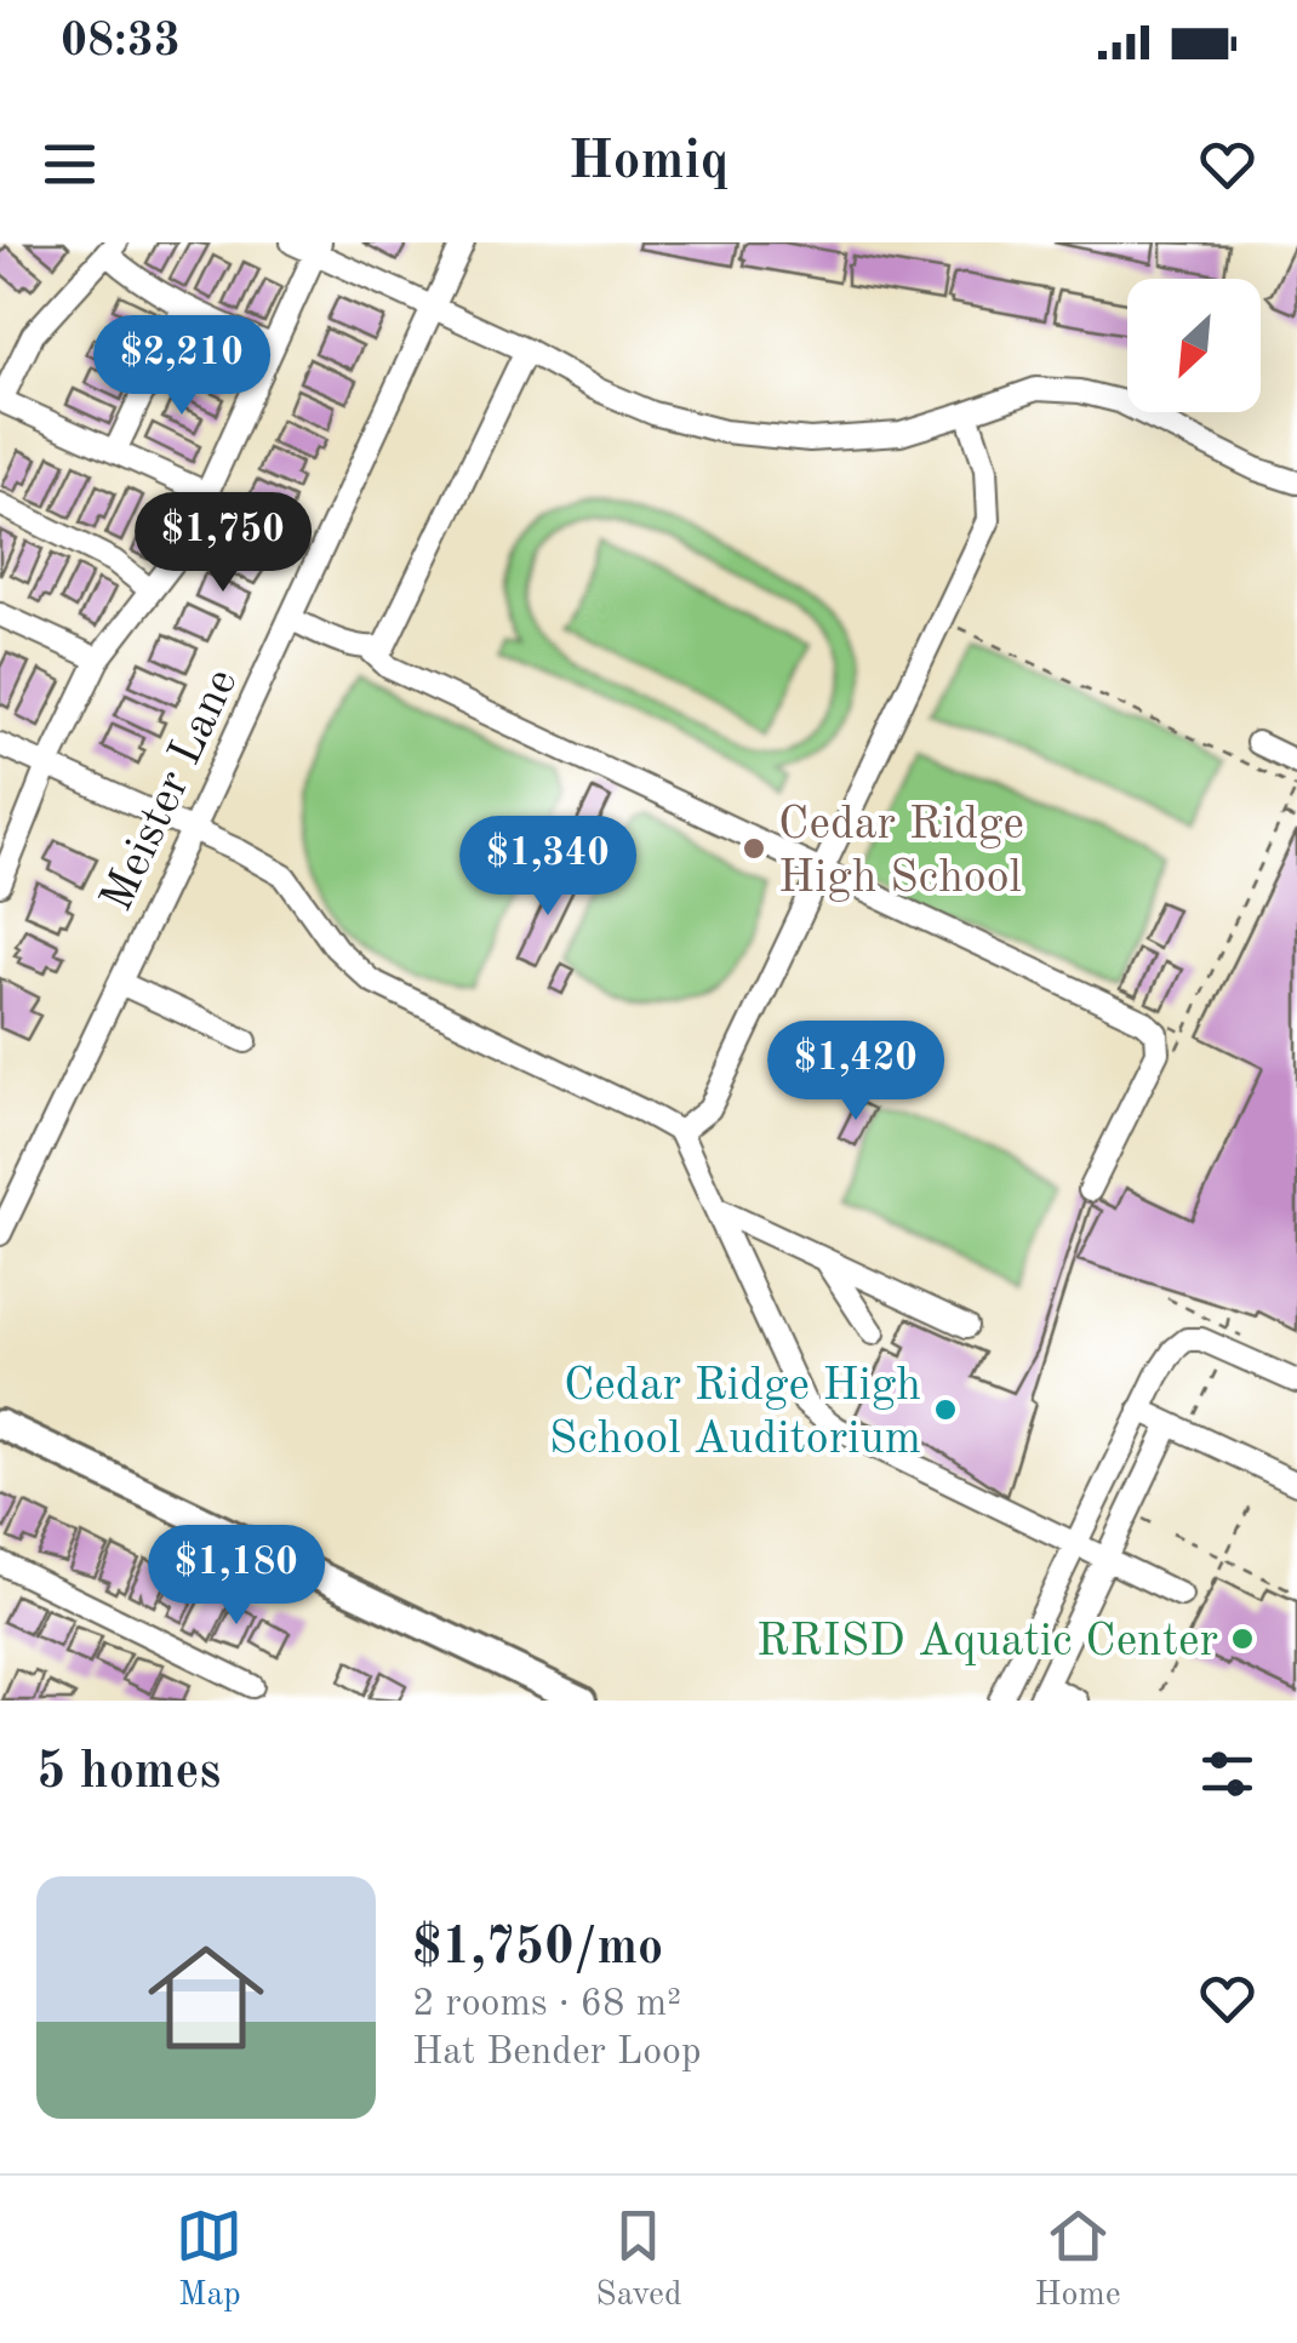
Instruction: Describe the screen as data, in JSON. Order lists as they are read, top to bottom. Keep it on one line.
{"streets":{"street":["Meister Lane"]},"places":["Cedar Ridge High School","Cedar Ridge High School Auditorium","RRISD Aquatic Center"],"north":"bottom left","page":{"status":"08:33","header":"Homiq","price":["$2,210","$1,750","$1,340","$1,420","$1,180"],"heading":"5 homes","list":[{"name":"$1,750/mo","note":"2 rooms · 68 m² · Hat Bender Loop"}],"tabs":["Map","Saved","Home"]}}
